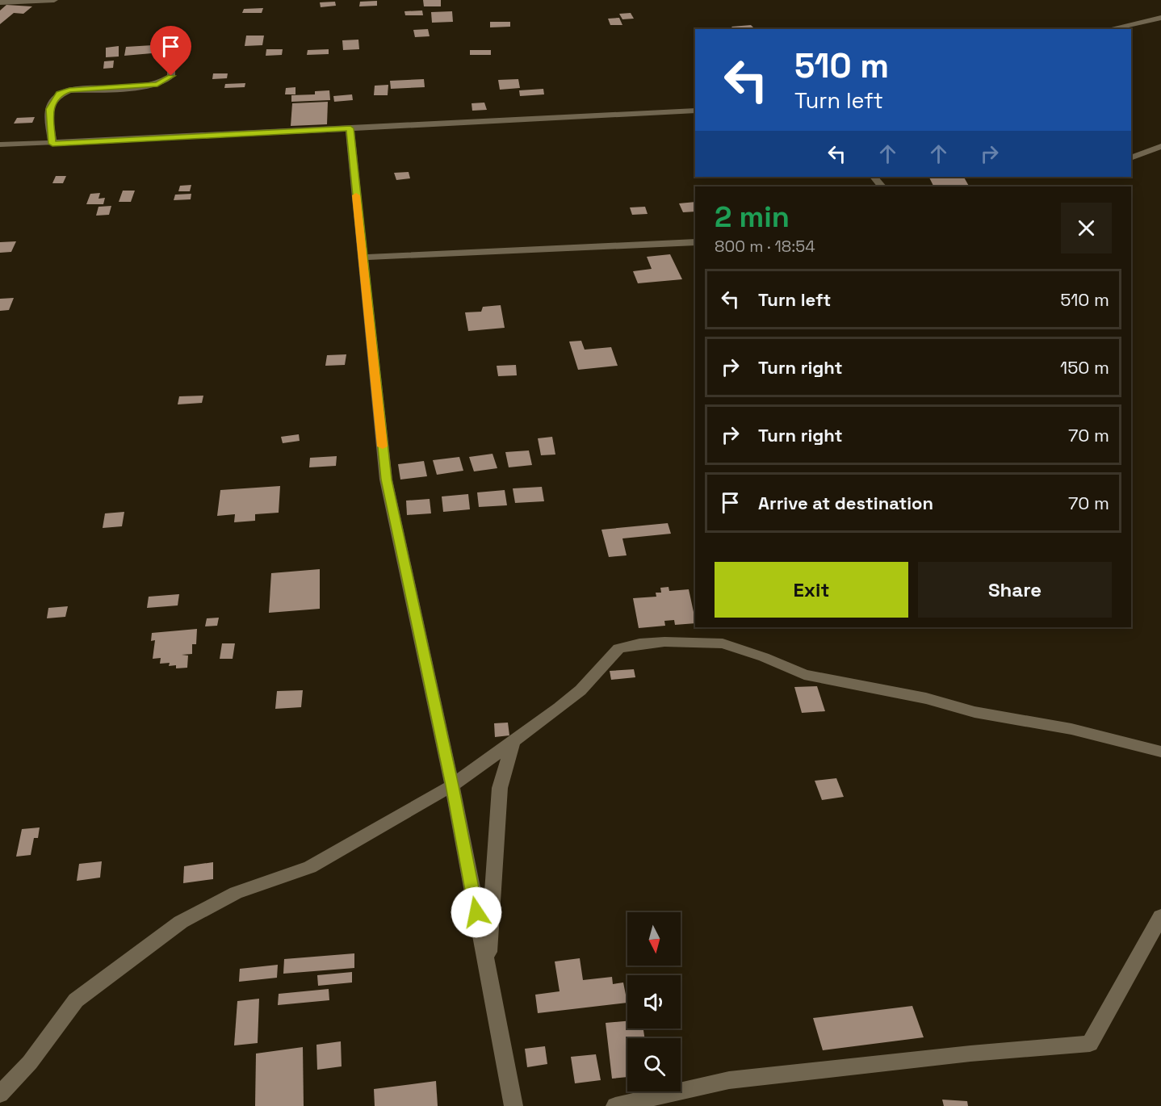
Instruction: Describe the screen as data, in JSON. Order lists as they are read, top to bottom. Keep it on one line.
{"north":"bottom","page":{"turn":["510 m","Turn left"],"heading":["2 min","800 m · 18:54"],"list":[{"name":"Turn left","value":"510 m"},{"name":"Turn right","value":"150 m"},{"name":"Turn right","value":"70 m"},{"name":"Arrive at destination","value":"70 m"}],"buttons":["Exit","Share"]}}
